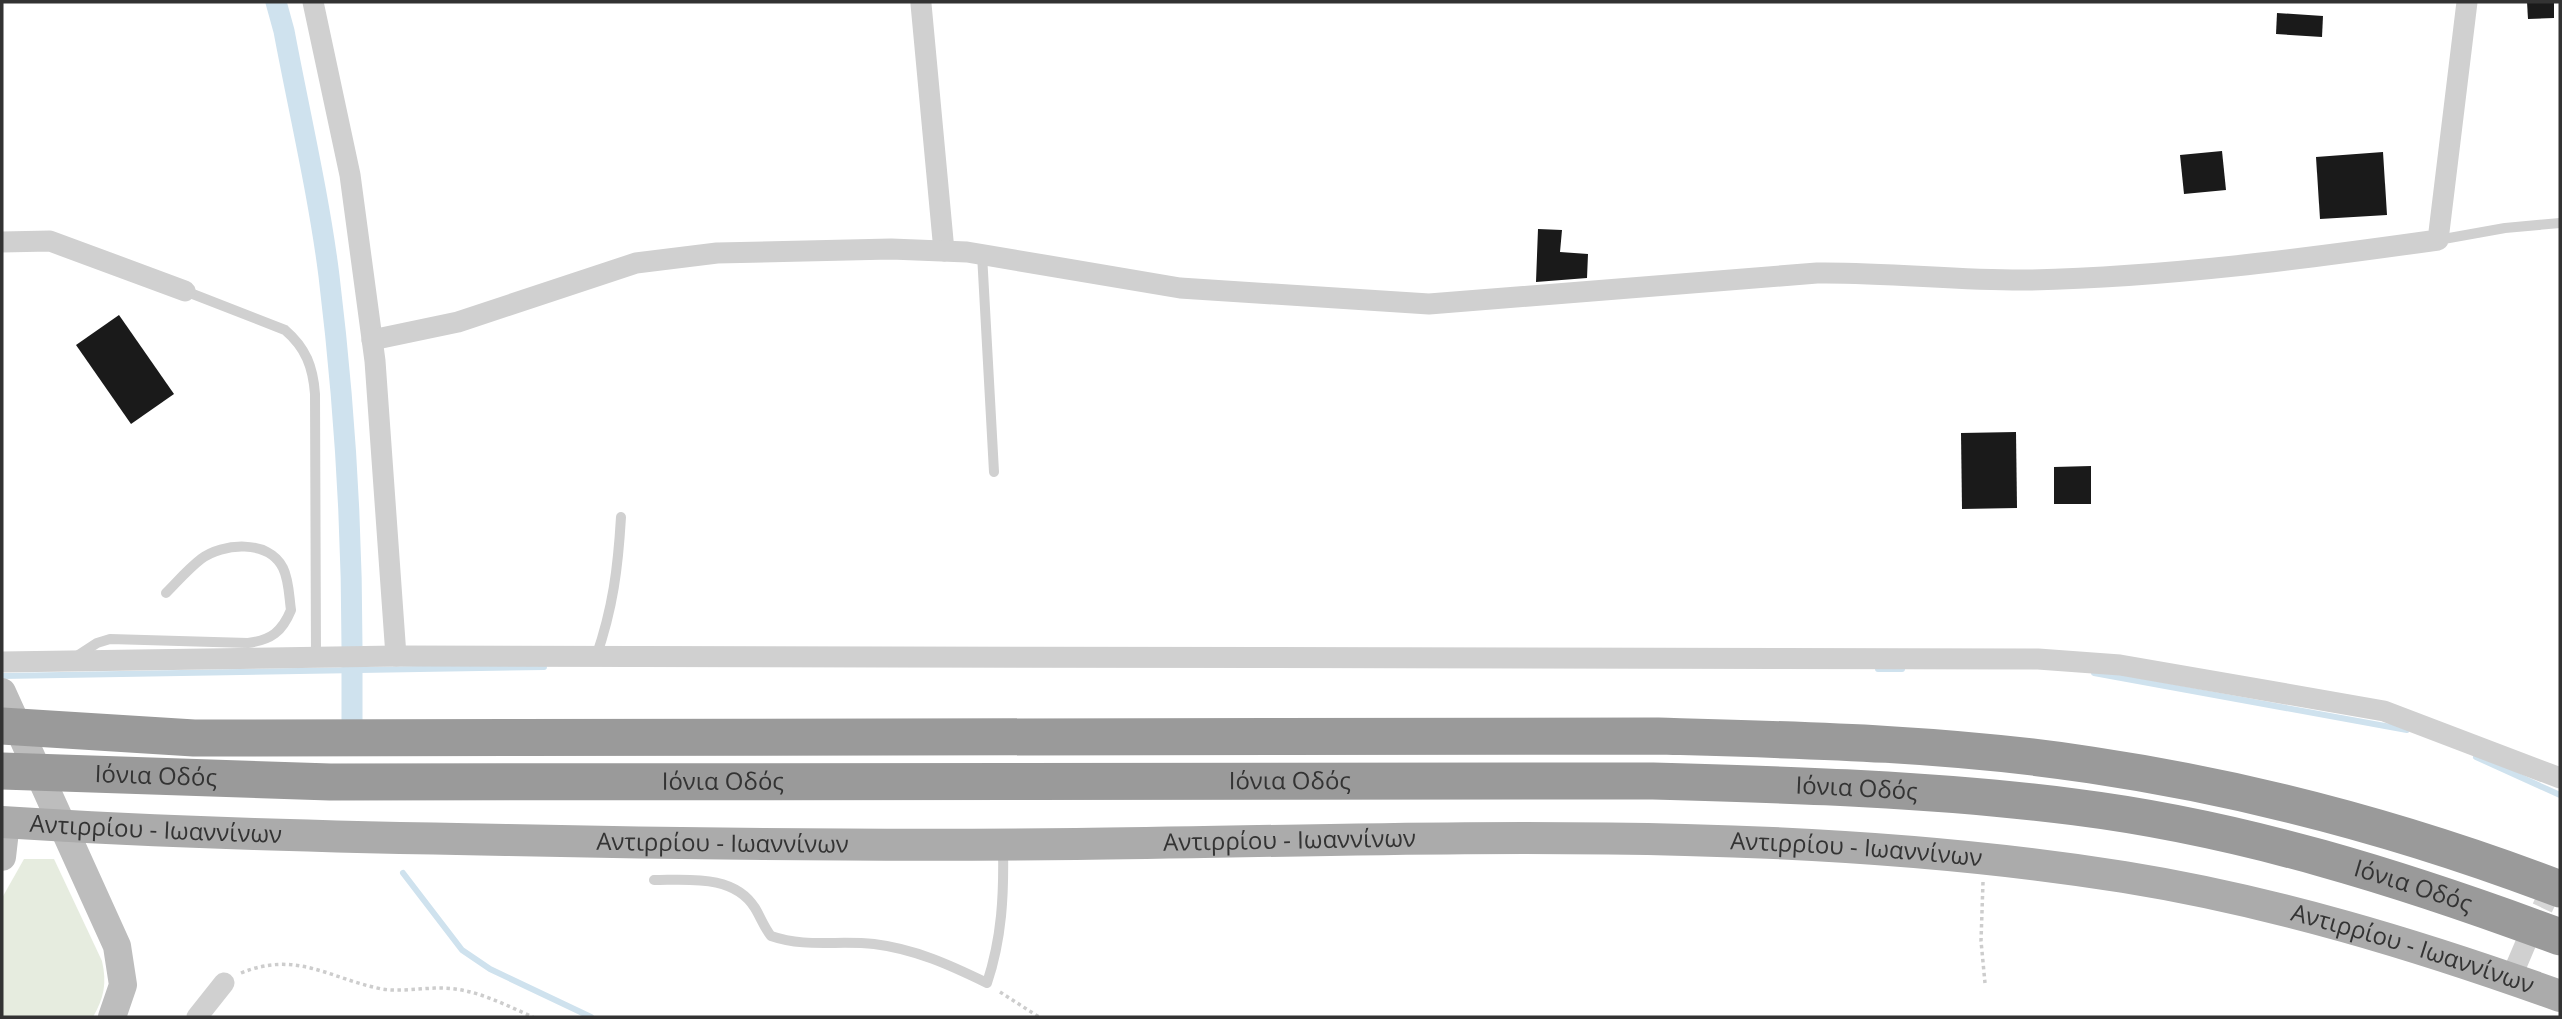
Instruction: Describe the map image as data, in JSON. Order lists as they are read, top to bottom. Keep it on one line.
{"streets":{"highway":["Ιόνια Οδός"],"main road":["Αντιρρίου - Ιωαννίνων"]}}
